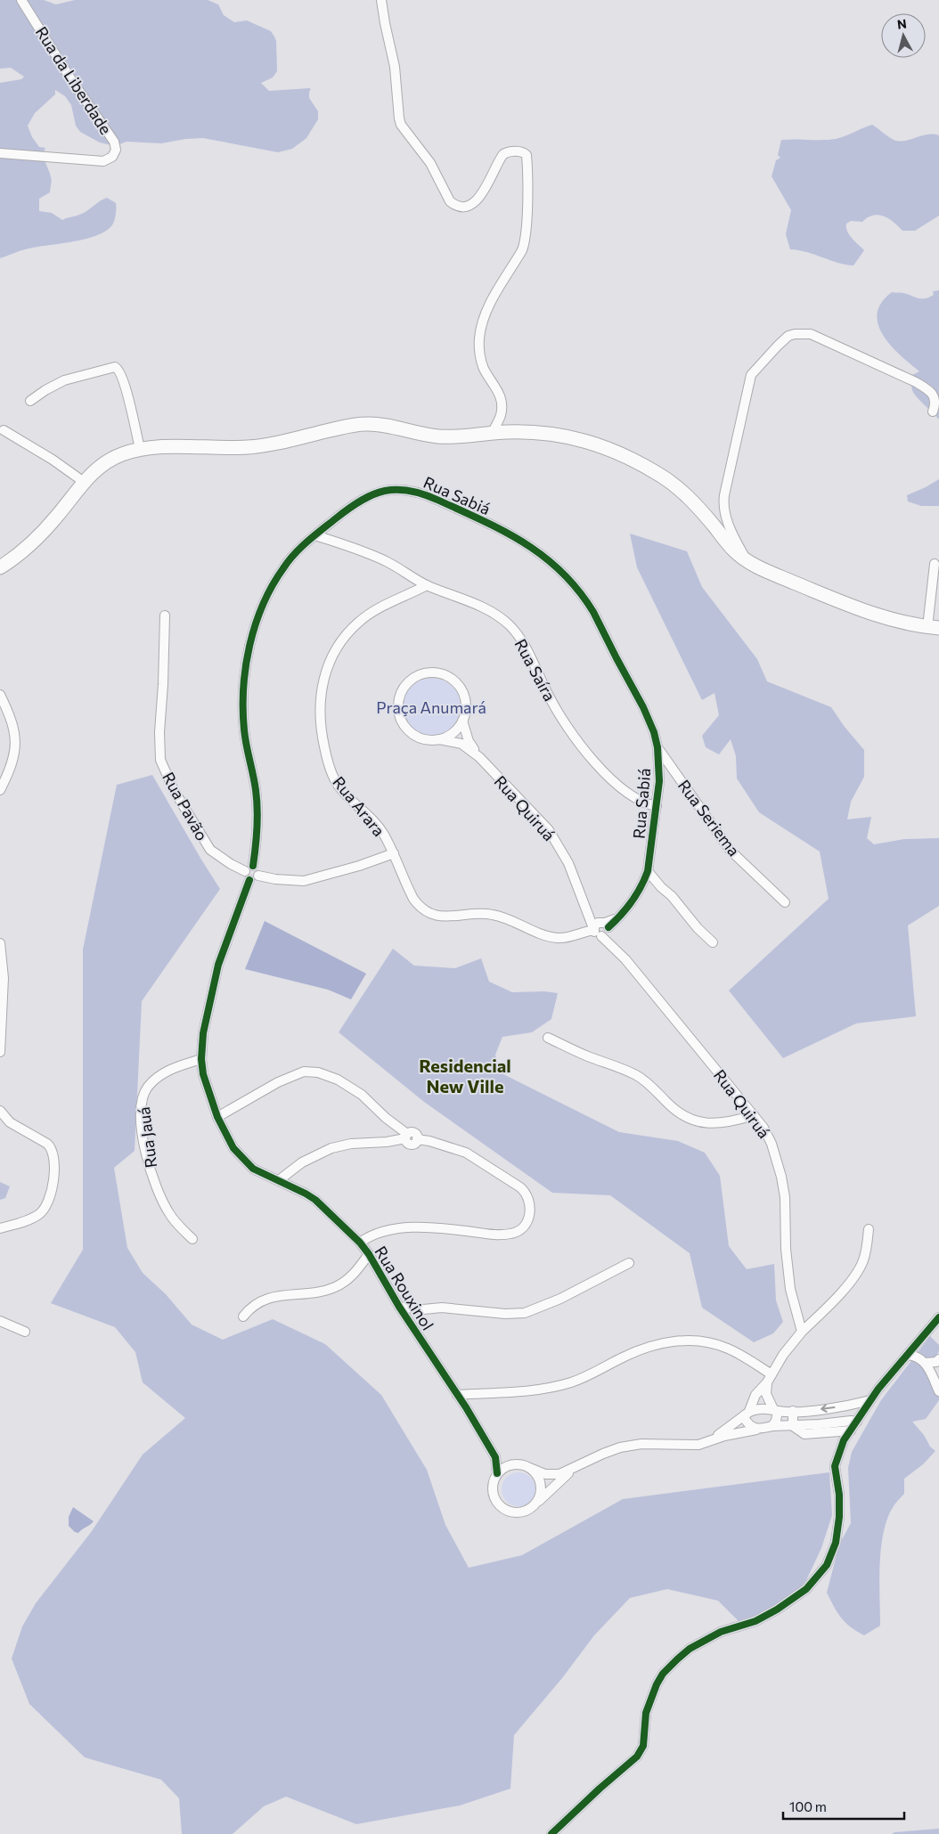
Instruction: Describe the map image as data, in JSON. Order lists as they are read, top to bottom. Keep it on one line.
{"streets":{"street":["Rua da Liberdade","Rua Sabiá","Rua Saíra","Rua Pavão","Rua Arara","Rua Quiruá","Rua Seriema","Rua Jauá","Rua Rouxinol"]},"crossings":[["Rua Sabiá","Rua Saíra"],["Rua Sabiá","Rua Pavão"],["Rua Sabiá","Rua Arara"],["Rua Sabiá","Rua Quiruá"],["Rua Sabiá","Rua Seriema"],["Rua Sabiá","Rua Rouxinol"],["Rua Saíra","Rua Arara"],["Rua Pavão","Rua Rouxinol"],["Rua Arara","Rua Quiruá"],["Rua Jauá","Rua Rouxinol"]],"districts":["Residencial New Ville"],"parks":["Praça Anumará"],"scale_bar":"100 m","north":"top"}
